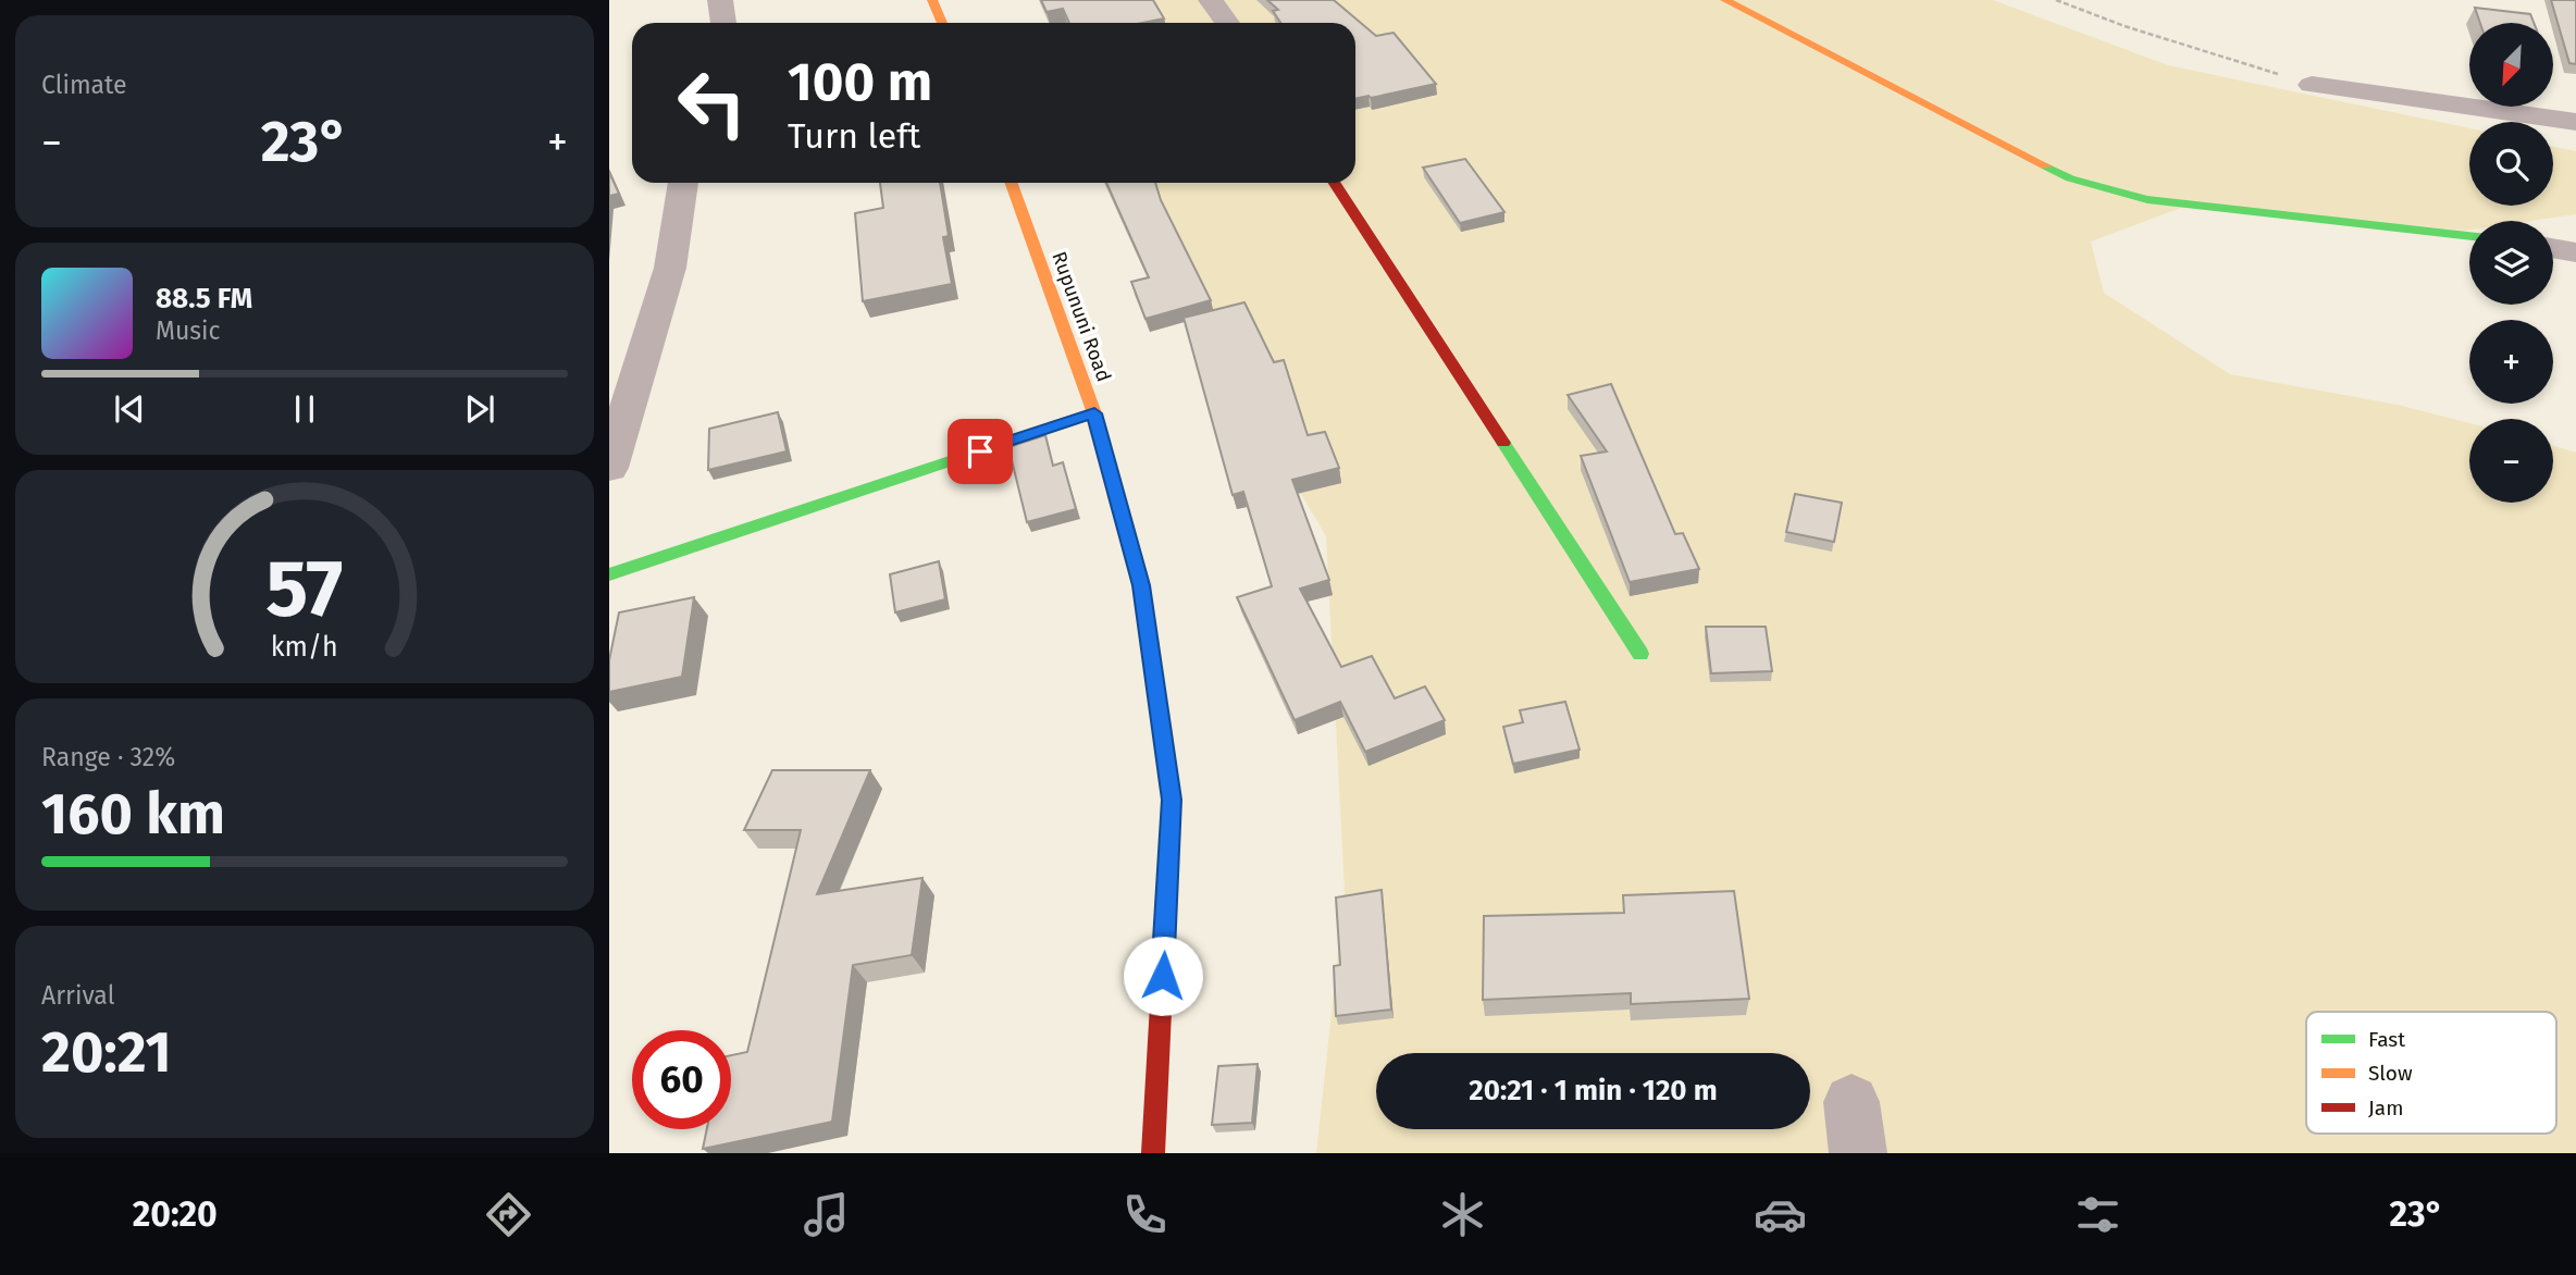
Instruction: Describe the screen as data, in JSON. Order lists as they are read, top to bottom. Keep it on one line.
{"streets":{"street":["Rupununi Road"]},"legend":["Fast","Slow","Jam"],"north":"bottom left","page":{"tile":["Climate",["Range · 32%","160 km"],["Arrival","20:21"]],"map_buttons":["+","−"],"turn":["100 m","Turn left"],"heat":["−","23°","+"],"song":["88.5 FM","Music"],"limit":"60","trip":"20:21 · 1 min · 120 m","tabs":["20:20","23°"],"gauge":["57","km/h"]}}
